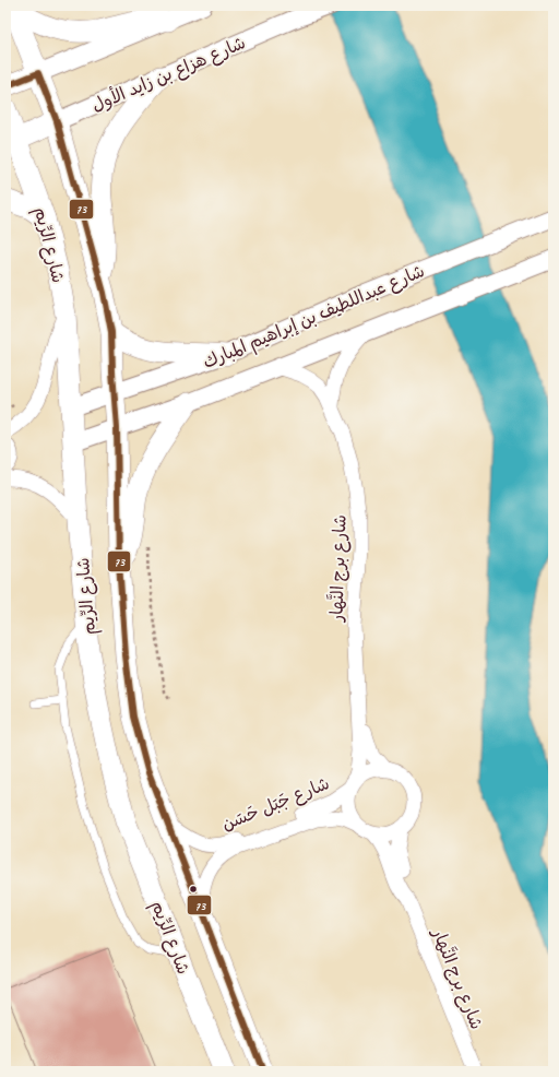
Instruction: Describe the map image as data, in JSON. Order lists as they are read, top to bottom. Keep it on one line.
{"streets":{"main road":["شارع هزاع بن زايد الأول","شارع الرِّيم"],"street":["شارع عبداللطيف بن إبراهيم المبارك","شارع برج النَّهار","شارع جَبَل حَسَن"]},"crossings":[["شارع هزاع بن زايد الأول","شارع الرِّيم"],["شارع الرِّيم","شارع عبداللطيف بن إبراهيم المبارك"],["شارع الرِّيم","شارع جَبَل حَسَن"],["شارع عبداللطيف بن إبراهيم المبارك","شارع برج النَّهار"],["شارع برج النَّهار","شارع جَبَل حَسَن"]],"lines":["transit line 73"]}
